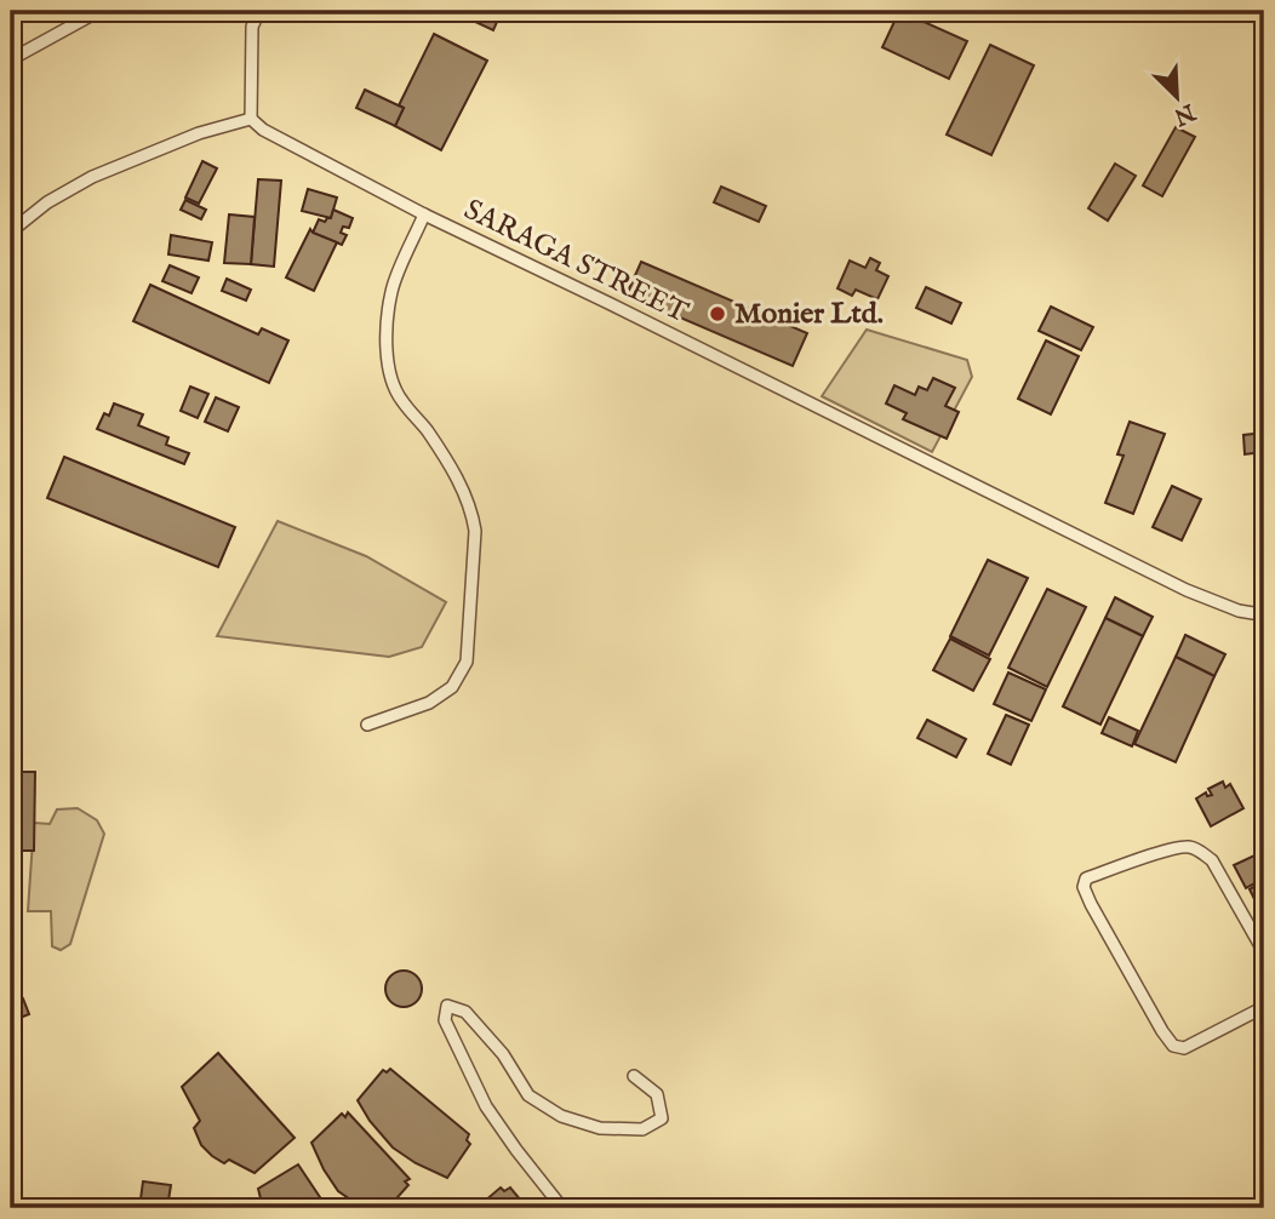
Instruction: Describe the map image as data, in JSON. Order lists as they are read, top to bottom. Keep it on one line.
{"streets":{"street":["SARAGA STREET"]},"places":["Monier Ltd."],"north":"bottom right"}
